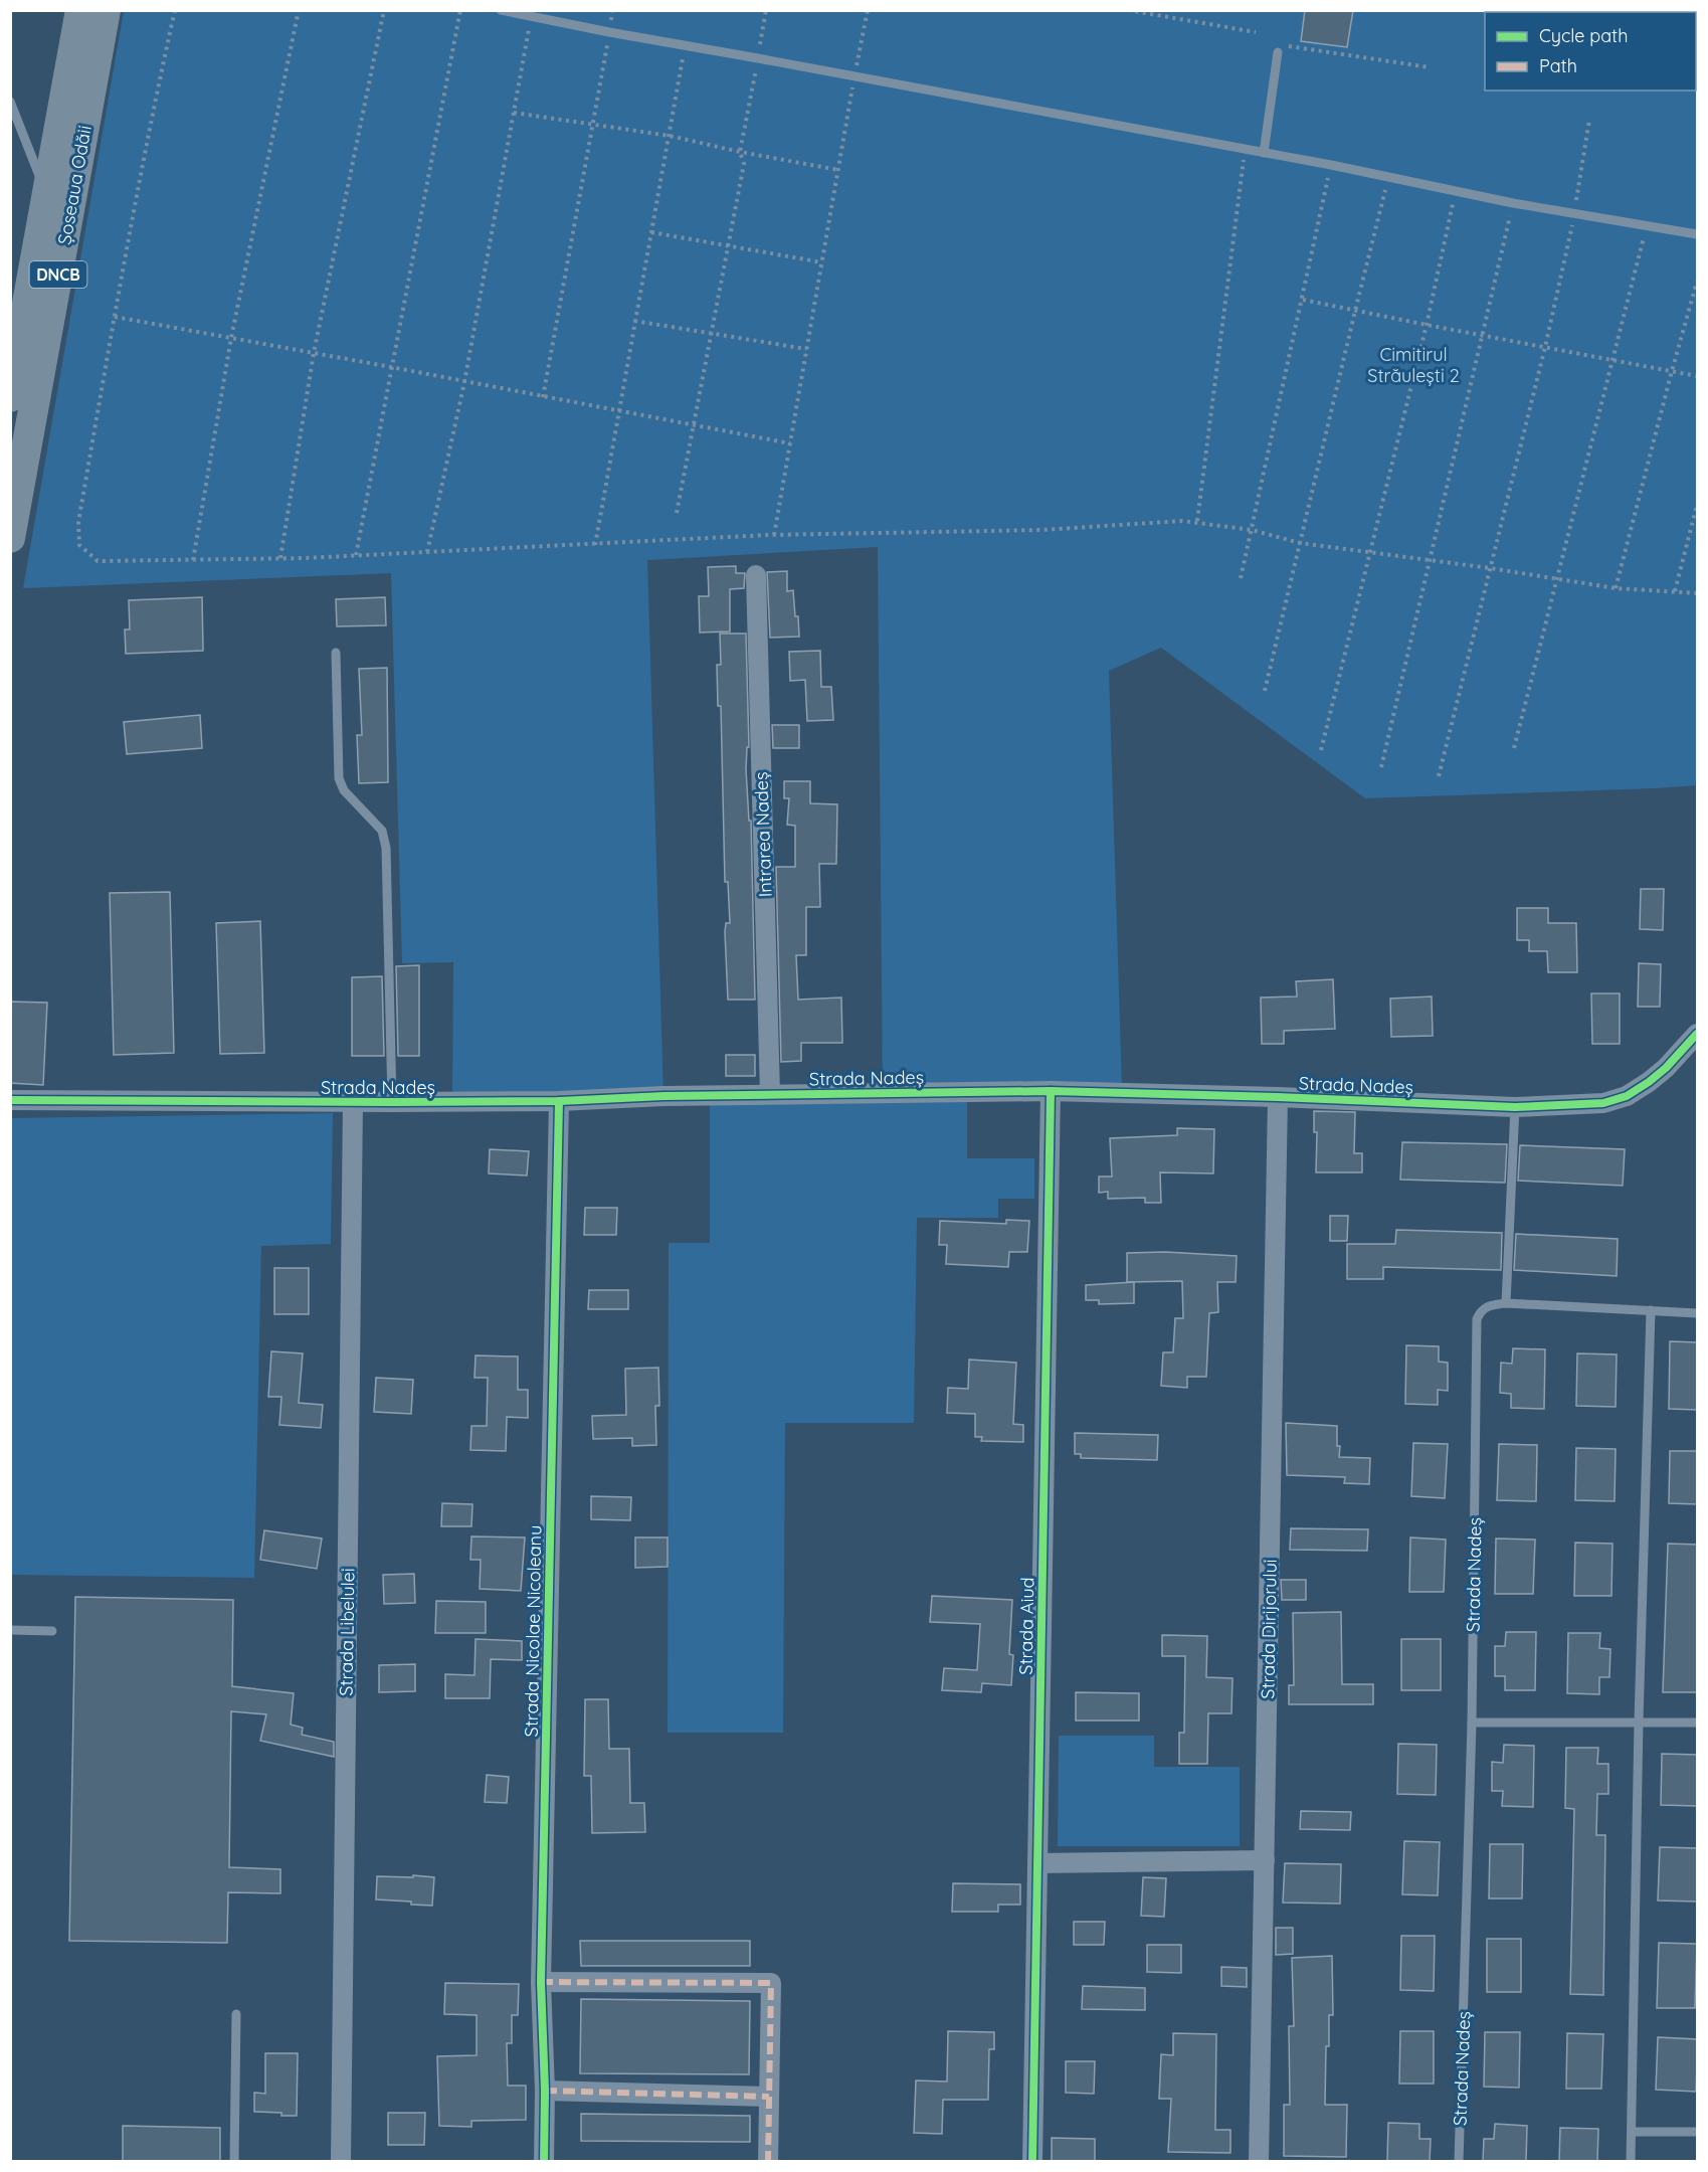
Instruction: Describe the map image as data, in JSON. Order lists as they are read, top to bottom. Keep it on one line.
{"streets":{"main road":["Șoseaua Odăii","DNCB"],"street":["Intrarea Nadeș","Strada Nadeș","Strada Aiud","Strada Dirijorului","Strada Nicolae Nicoleanu","Strada Libelulei"]},"crossings":[["Intrarea Nadeș","Strada Nadeș"],["Strada Nadeș","Strada Aiud"],["Strada Nadeș","Strada Dirijorului"],["Strada Nadeș","Strada Nicolae Nicoleanu"],["Strada Nadeș","Strada Libelulei"]],"parks":["Cimitirul Străulești 2"],"legend":["Cycle path","Path"]}
